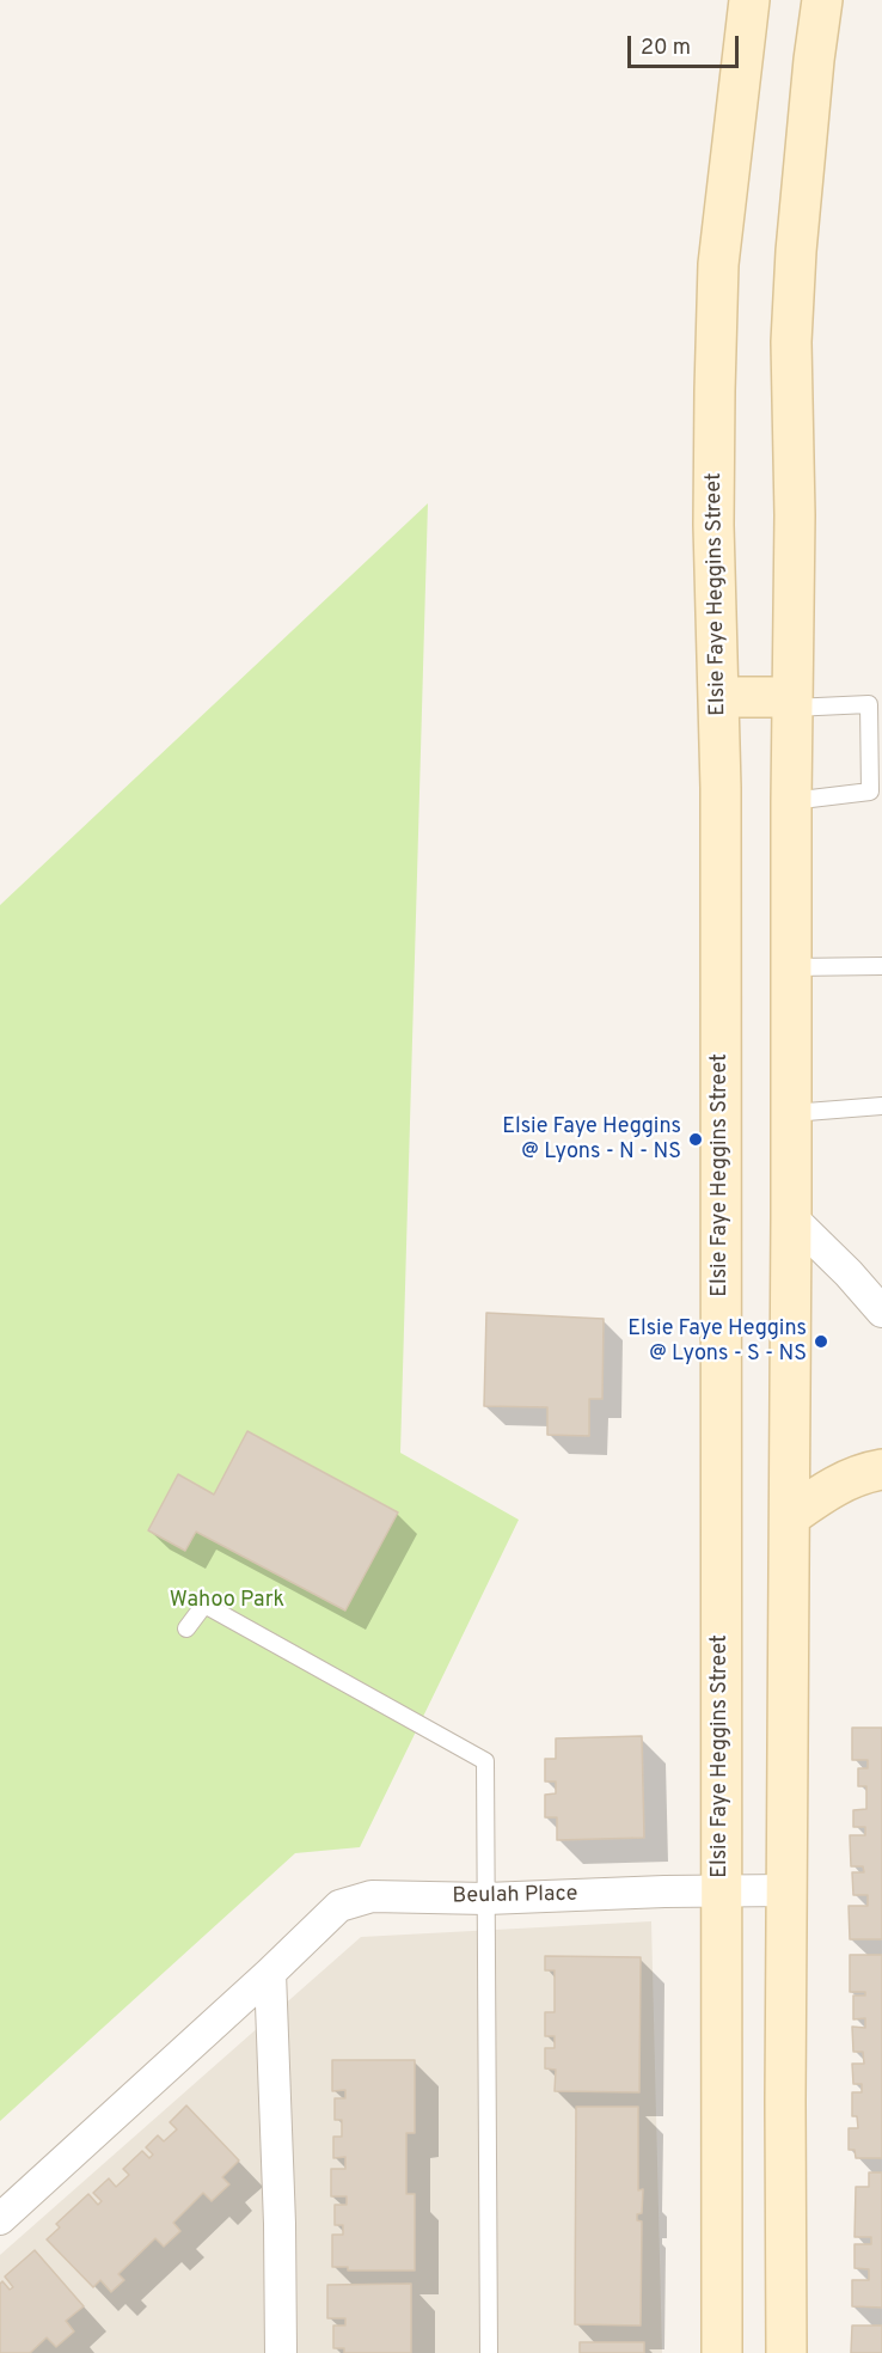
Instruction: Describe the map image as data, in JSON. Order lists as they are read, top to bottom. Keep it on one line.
{"streets":{"main road":["Elsie Faye Heggins Street"],"street":["Beulah Place"]},"crossings":[["Elsie Faye Heggins Street","Beulah Place"]],"parks":["Wahoo Park"],"places":["Elsie Faye Heggins @ Lyons - N - NS","Elsie Faye Heggins @ Lyons - S - NS"],"scale_bar":"20 m"}
